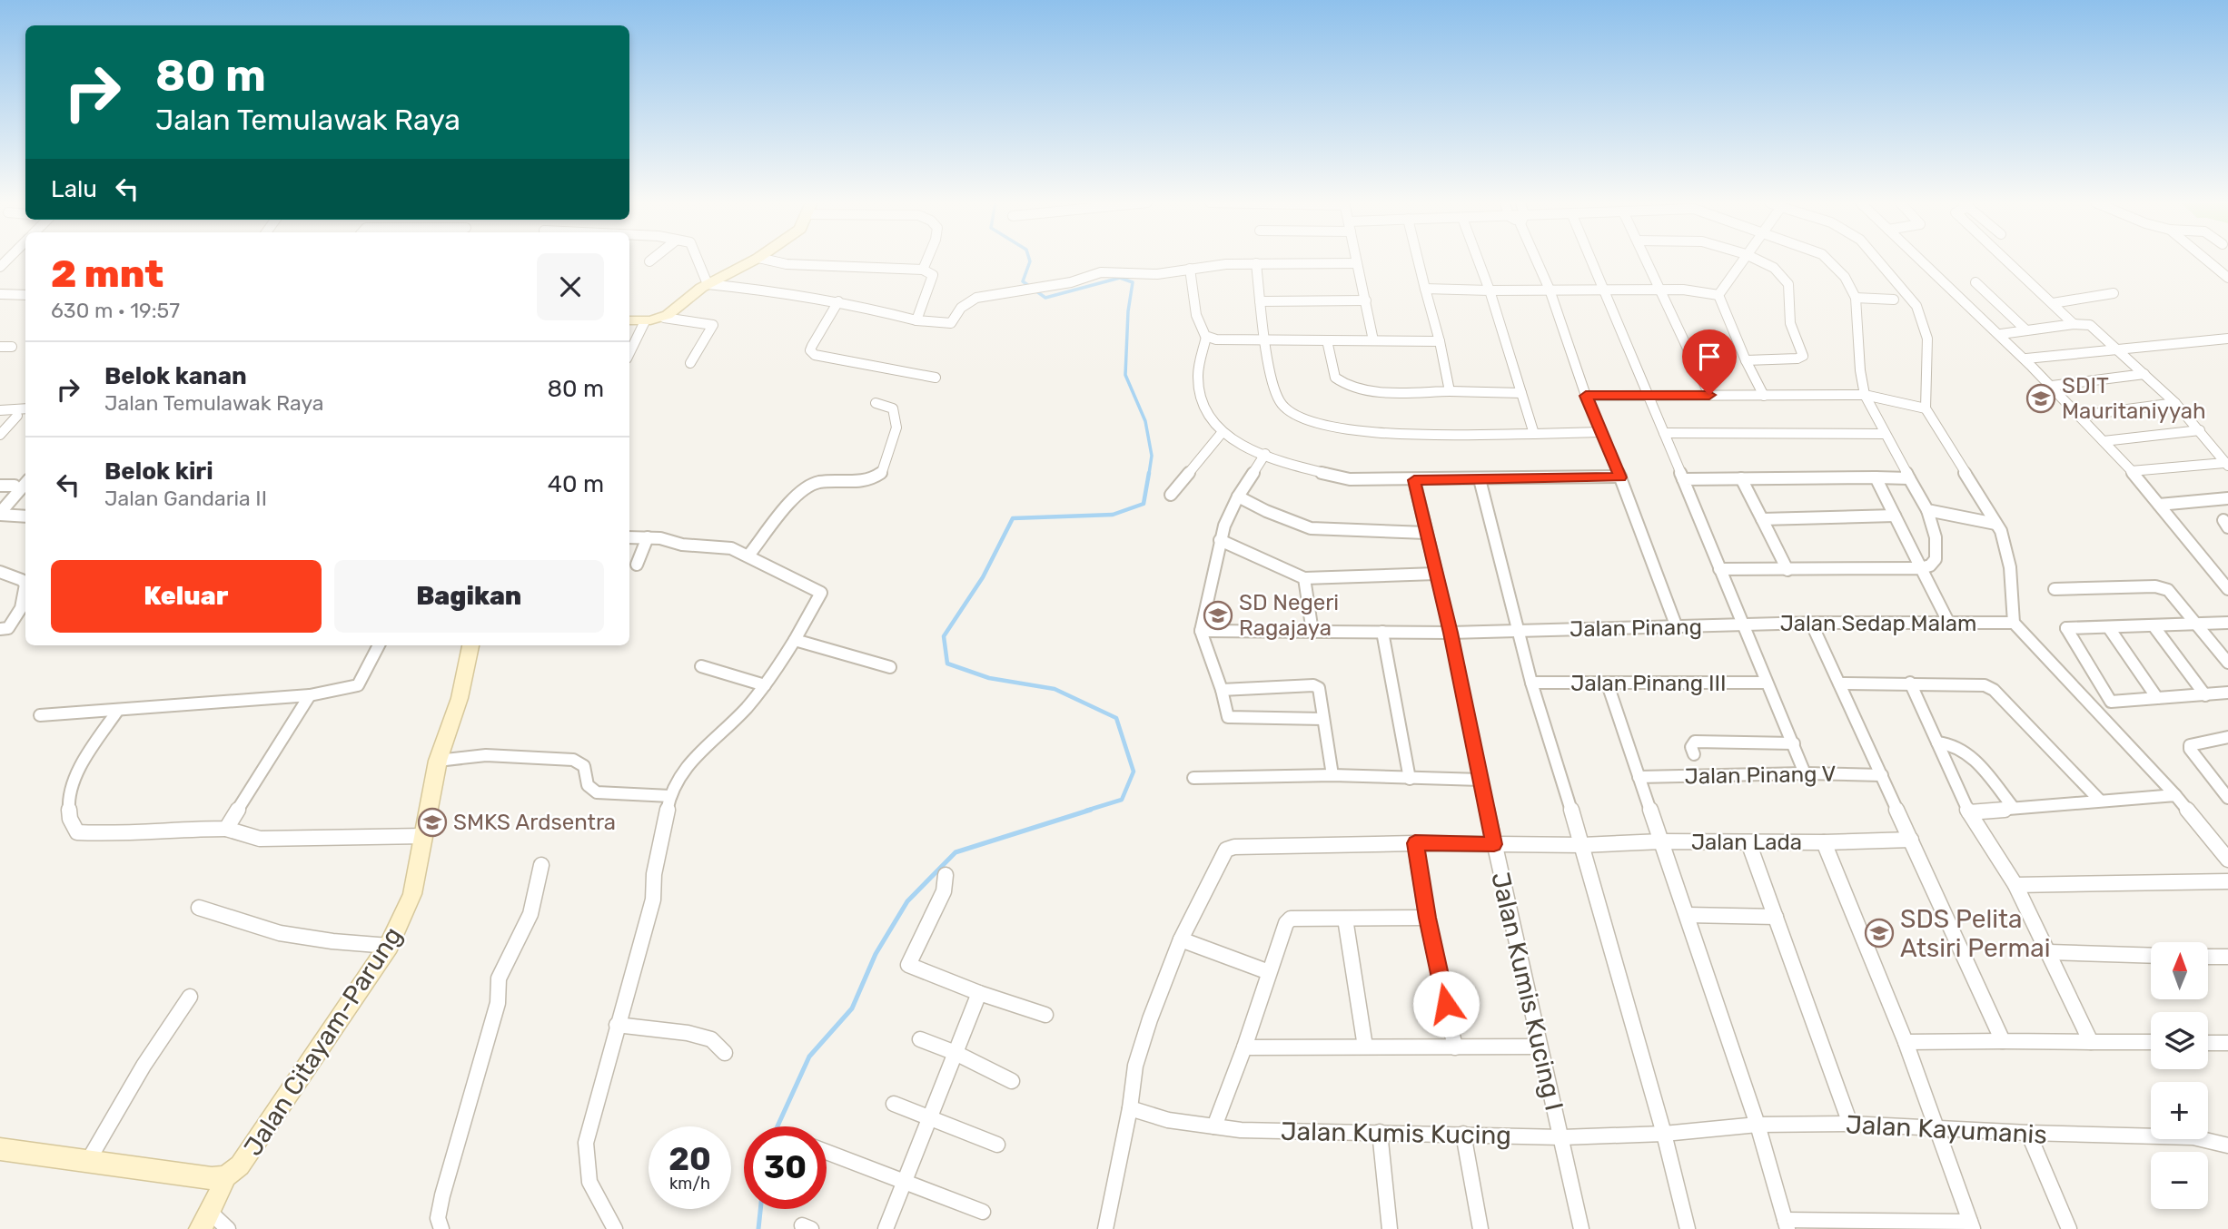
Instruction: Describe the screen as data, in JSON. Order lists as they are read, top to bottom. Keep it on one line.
{"streets":{"street":["Jalan Sedap Malam","Jalan Pinang","Jalan Pinang III","Jalan Pinang V","Jalan Lada","Jalan Kumis Kucing I","Jalan Citayam-Parung","Jalan Kayumanis","Jalan Kumis Kucing"]},"crossings":[["Jalan Sedap Malam","Jalan Pinang"],["Jalan Pinang","Jalan Kumis Kucing I"],["Jalan Kumis Kucing I","Jalan Kumis Kucing"],["Jalan Kayumanis","Jalan Kumis Kucing"]],"places":{"school or university":["SDIT Mauritaniyyah","SD Negeri Ragajaya","SMKS Ardsentra","SDS Pelita Atsiri Permai"]},"north":"top","page":{"turn":["80 m","Jalan Temulawak Raya"],"then":"Lalu","heading":["2 mnt","630 m · 19:57"],"list":[{"name":"Belok kanan","note":"Jalan Temulawak Raya","value":"80 m"},{"name":"Belok kiri","note":"Jalan Gandaria II","value":"40 m"}],"buttons":["Keluar","Bagikan"],"map_buttons":["+","−"],"speed":"20 km/h","limit":"30"}}
